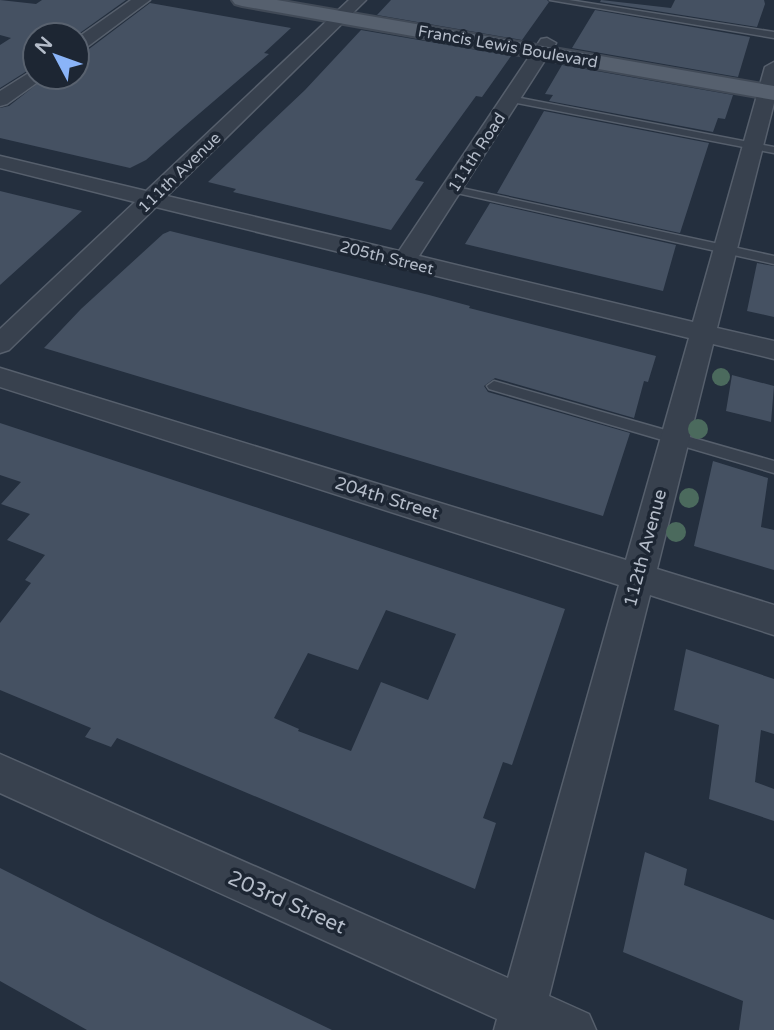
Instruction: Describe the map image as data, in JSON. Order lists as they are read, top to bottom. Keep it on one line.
{"streets":{"main road":["Francis Lewis Boulevard"],"street":["111th Road","111th Avenue","205th Street","204th Street","112th Avenue","203rd Street"]},"crossings":[["Francis Lewis Boulevard","111th Road"],["Francis Lewis Boulevard","111th Avenue"],["Francis Lewis Boulevard","112th Avenue"],["111th Road","205th Street"],["111th Avenue","205th Street"],["205th Street","112th Avenue"],["204th Street","112th Avenue"],["112th Avenue","203rd Street"]],"north":"top left"}
